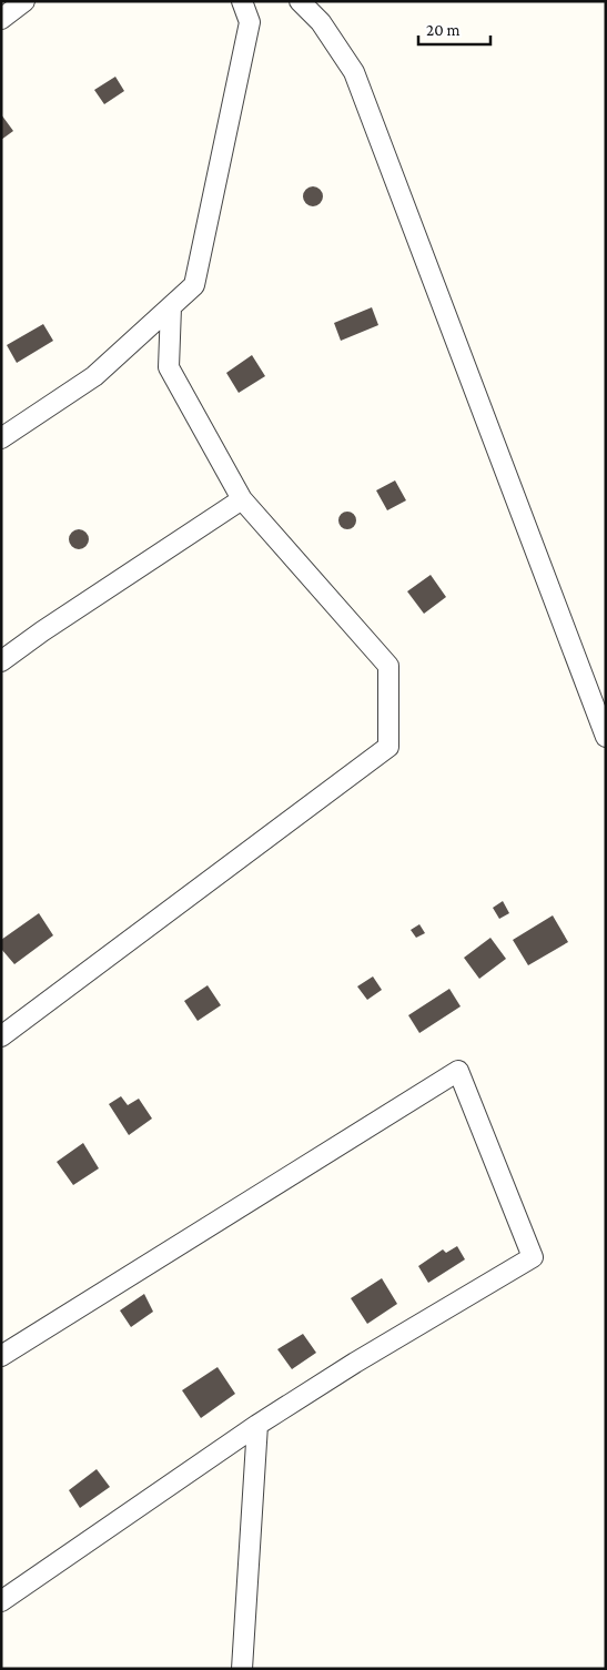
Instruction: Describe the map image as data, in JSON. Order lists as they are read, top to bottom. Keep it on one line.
{"scale_bar":"20 m"}
